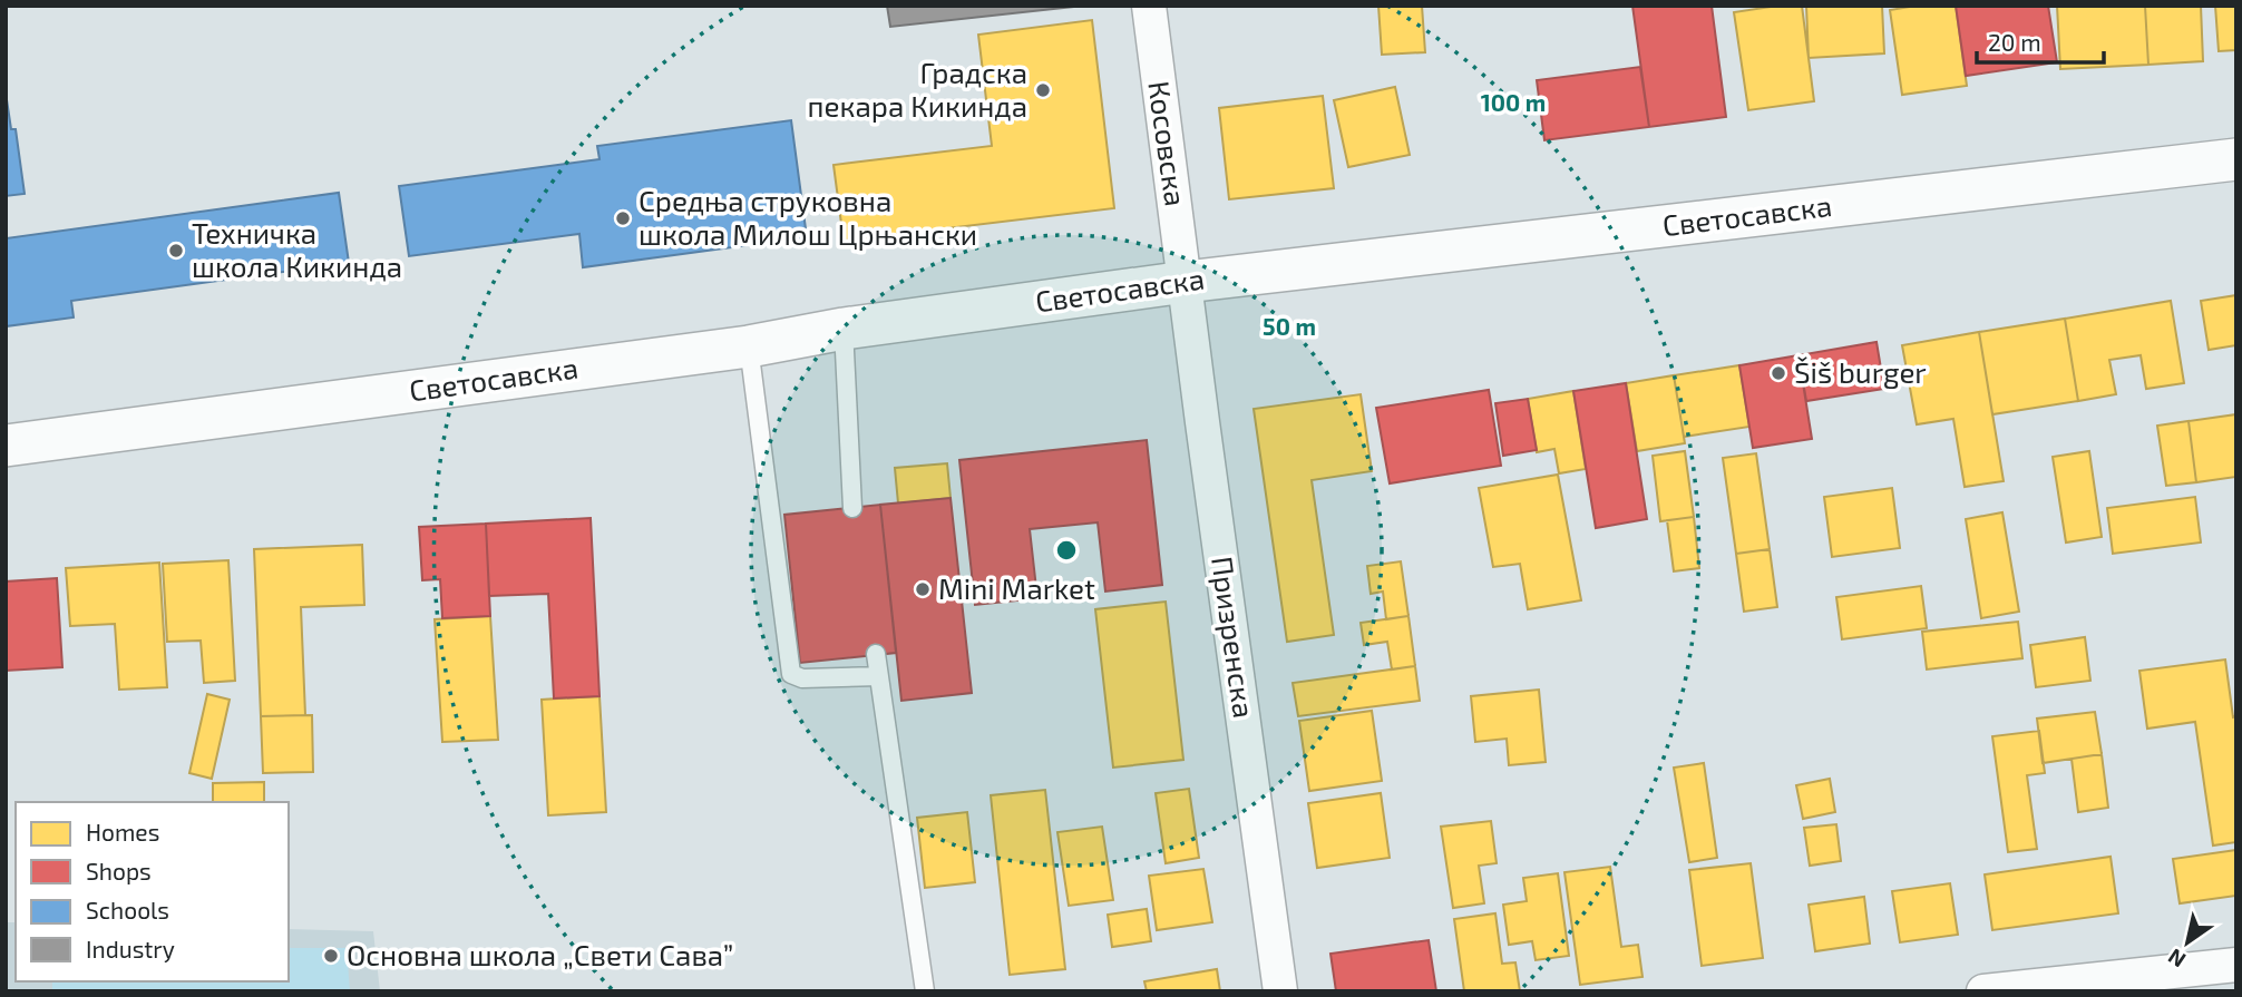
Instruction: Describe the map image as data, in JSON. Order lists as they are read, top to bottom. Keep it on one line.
{"streets":{"street":["Косовска","Светосавска","Призренска"]},"crossings":[["Косовска","Светосавска"],["Косовска","Призренска"],["Светосавска","Призренска"]],"places":["Градска пекара Кикинда","Средња струковна школа Милош Црњански","Техничка школа Кикинда","Šiš burger","Mini Market","Основна школа „Свети Сава”"],"legend":["Homes","Shops","Schools","Industry"],"scale_bar":"20 m","north":"bottom left","rings":["100 m","50 m"]}
